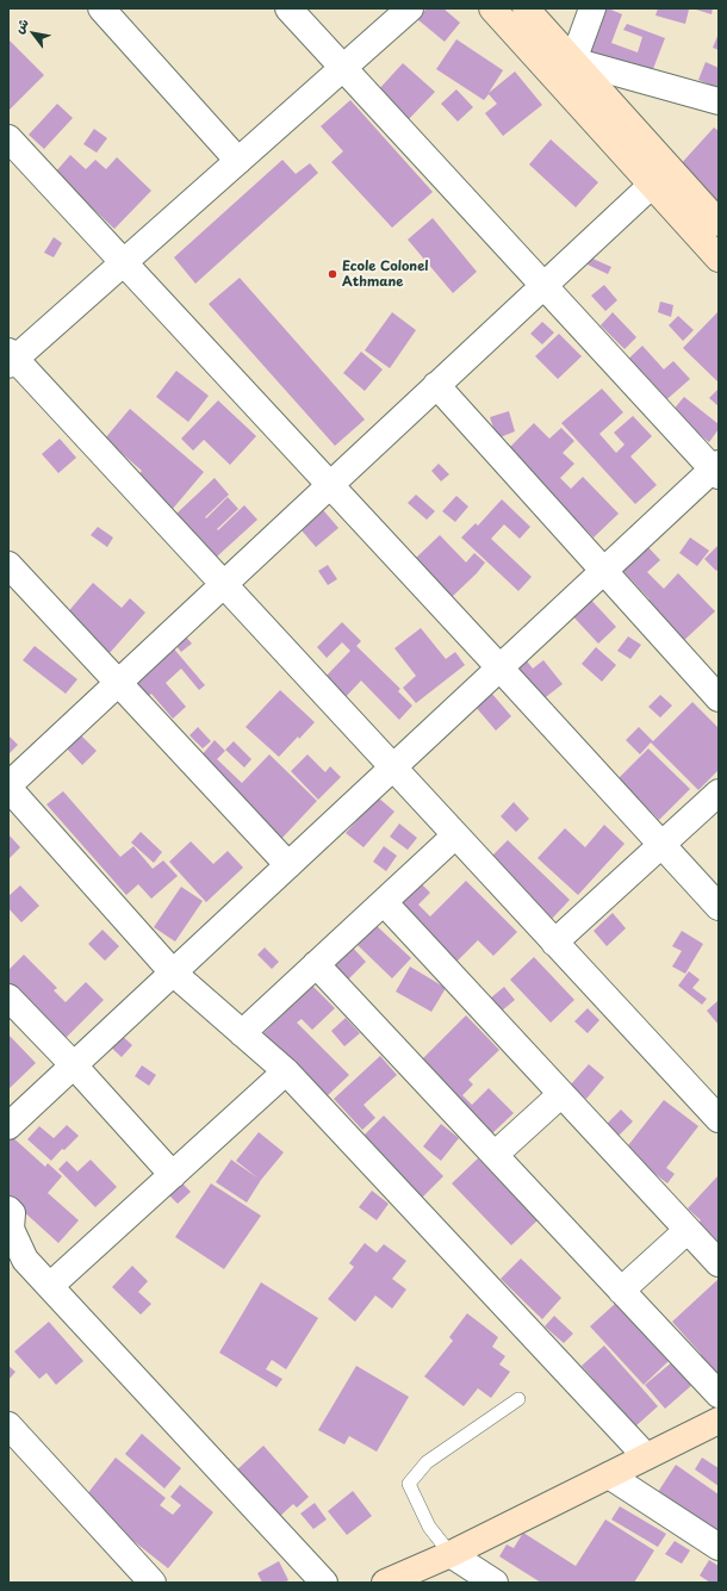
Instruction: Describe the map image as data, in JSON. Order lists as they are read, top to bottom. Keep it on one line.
{"places":["Ecole Colonel Athmane"],"north":"top left"}
